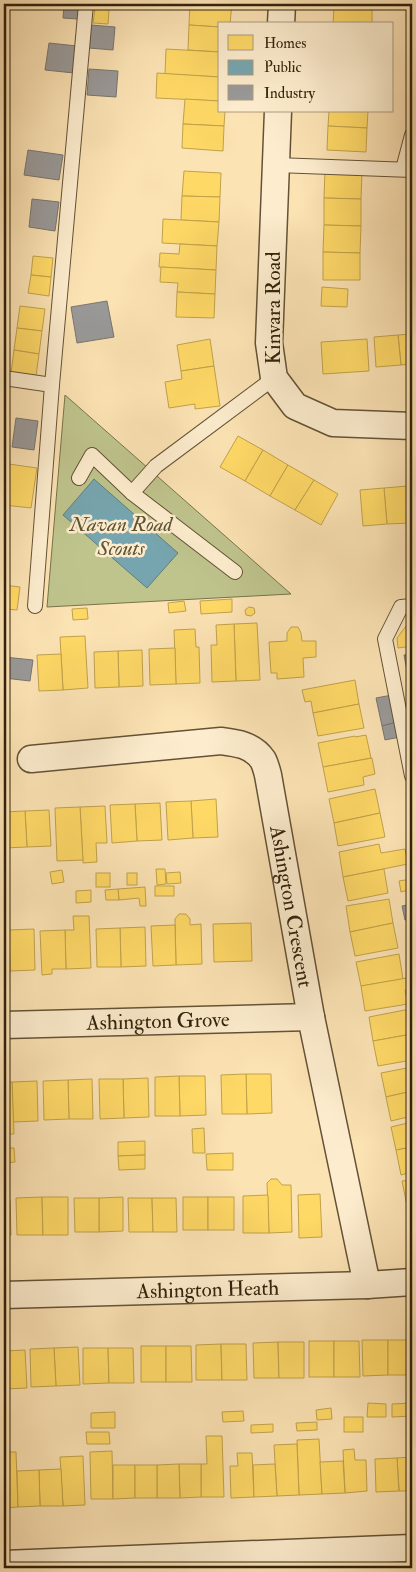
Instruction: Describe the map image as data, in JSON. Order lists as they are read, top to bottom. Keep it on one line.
{"streets":{"street":["Kinvara Road","Ashington Crescent","Ashington Grove","Ashington Heath"]},"crossings":[["Ashington Crescent","Ashington Grove"],["Ashington Crescent","Ashington Heath"]],"parks":["Navan Road Scouts"],"legend":["Homes","Public","Industry"]}
